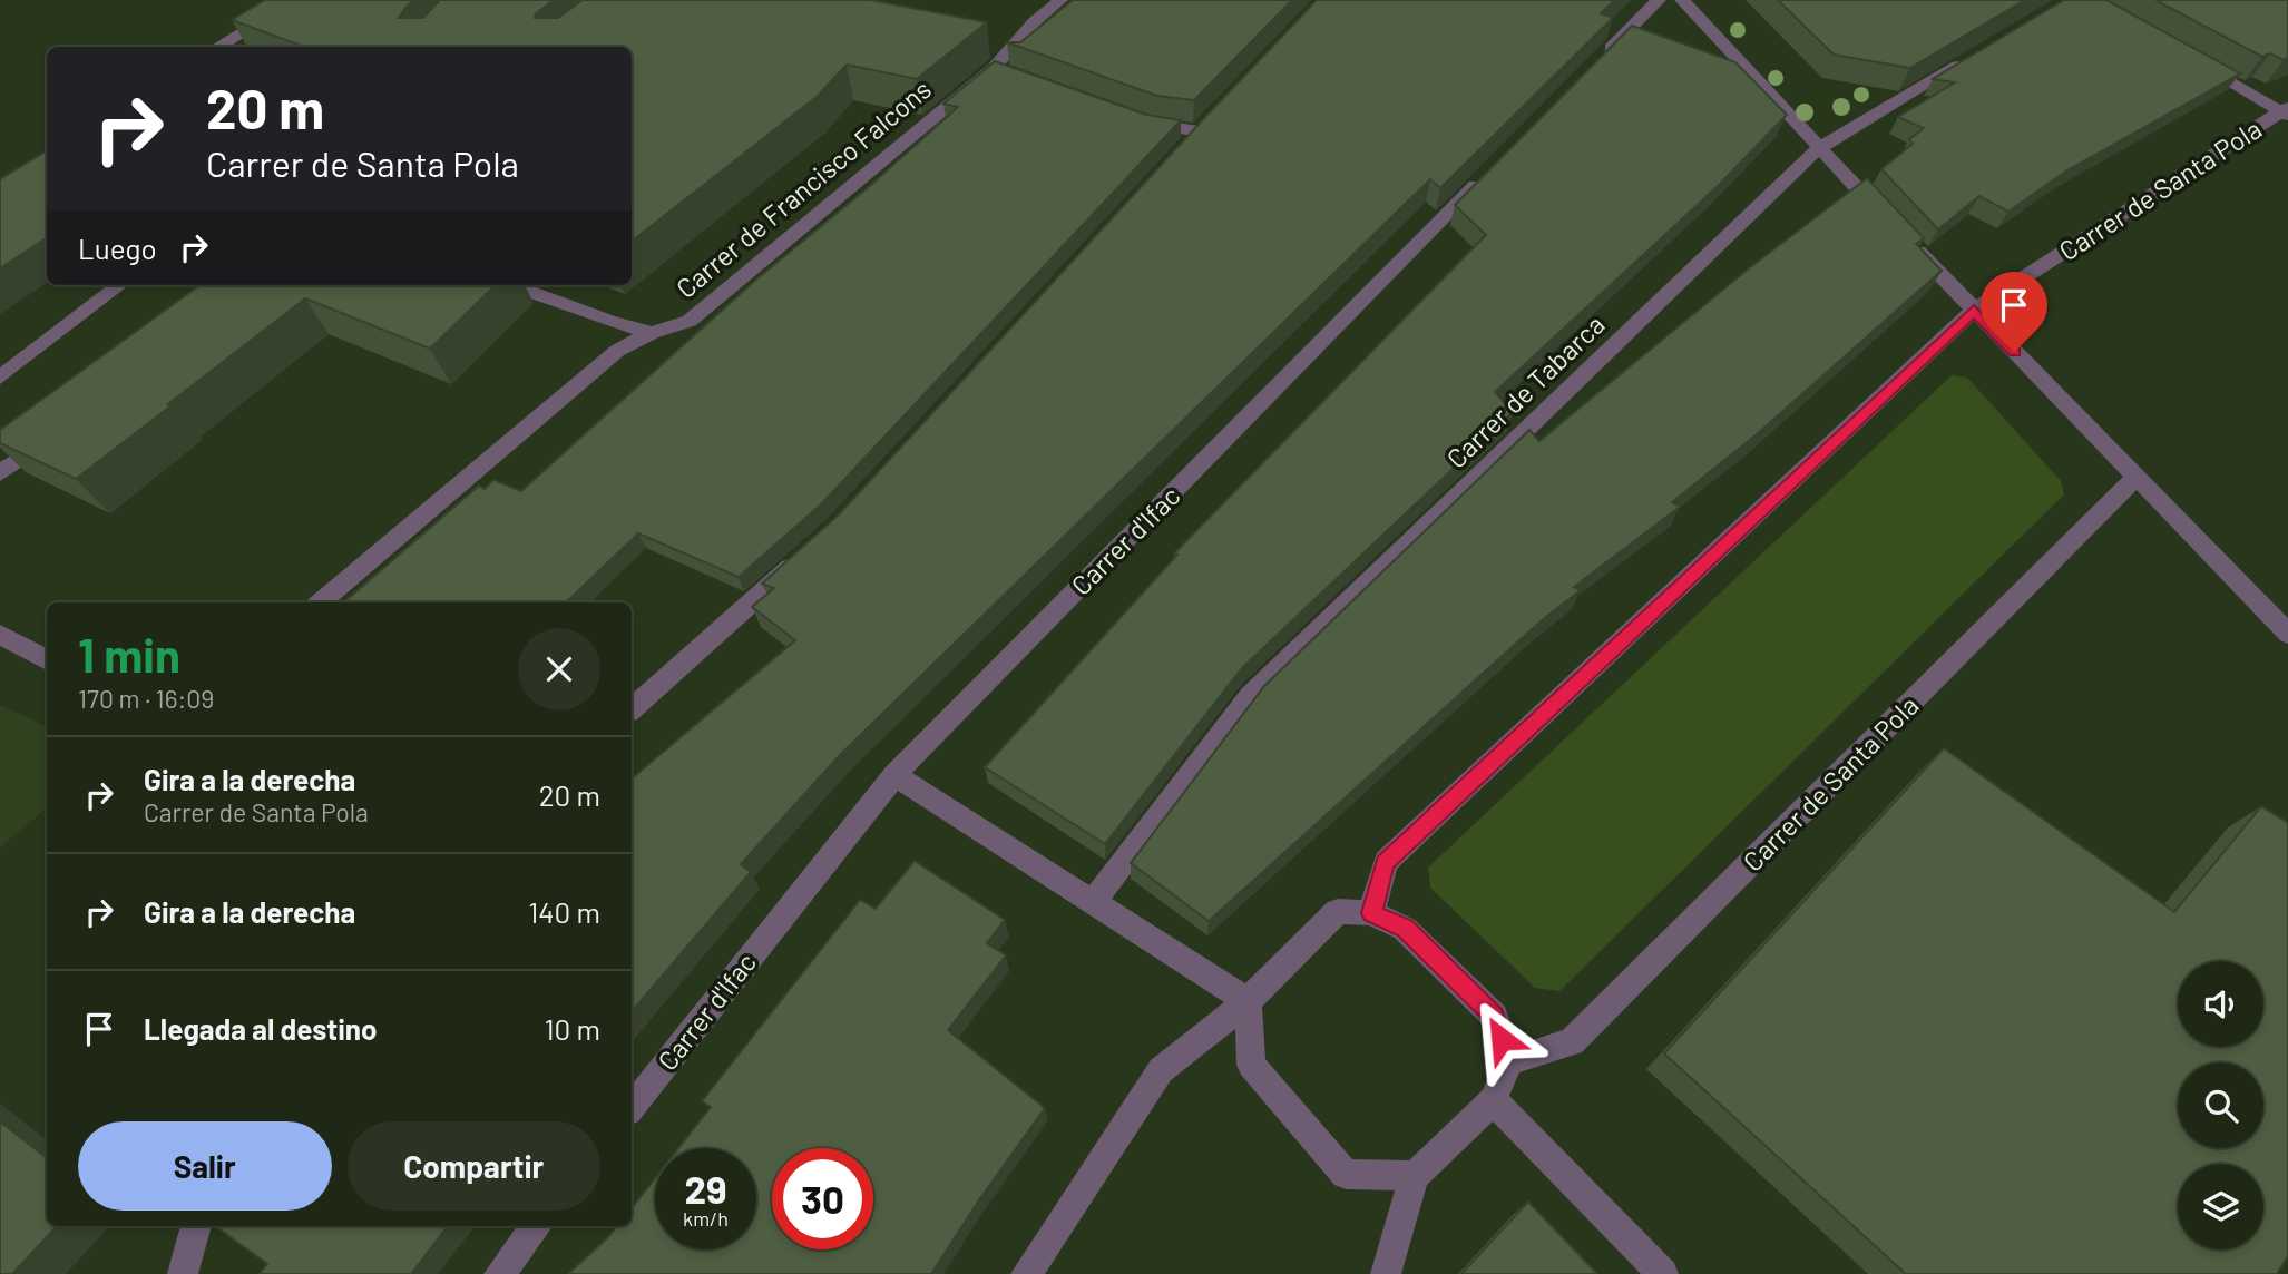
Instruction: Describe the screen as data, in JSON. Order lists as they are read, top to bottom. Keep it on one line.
{"streets":{"street":["Carrer de Francisco Falcons","Carrer de Santa Pola","Carrer de Tabarca","Carrer d'Ifac"]},"page":{"turn":["20 m","Carrer de Santa Pola"],"then":"Luego","heading":["1 min","170 m · 16:09"],"list":[{"name":"Gira a la derecha","note":"Carrer de Santa Pola","value":"20 m"},{"name":"Gira a la derecha","value":"140 m"},{"name":"Llegada al destino","value":"10 m"}],"buttons":["Salir","Compartir"],"speed":"29 km/h","limit":"30"}}
